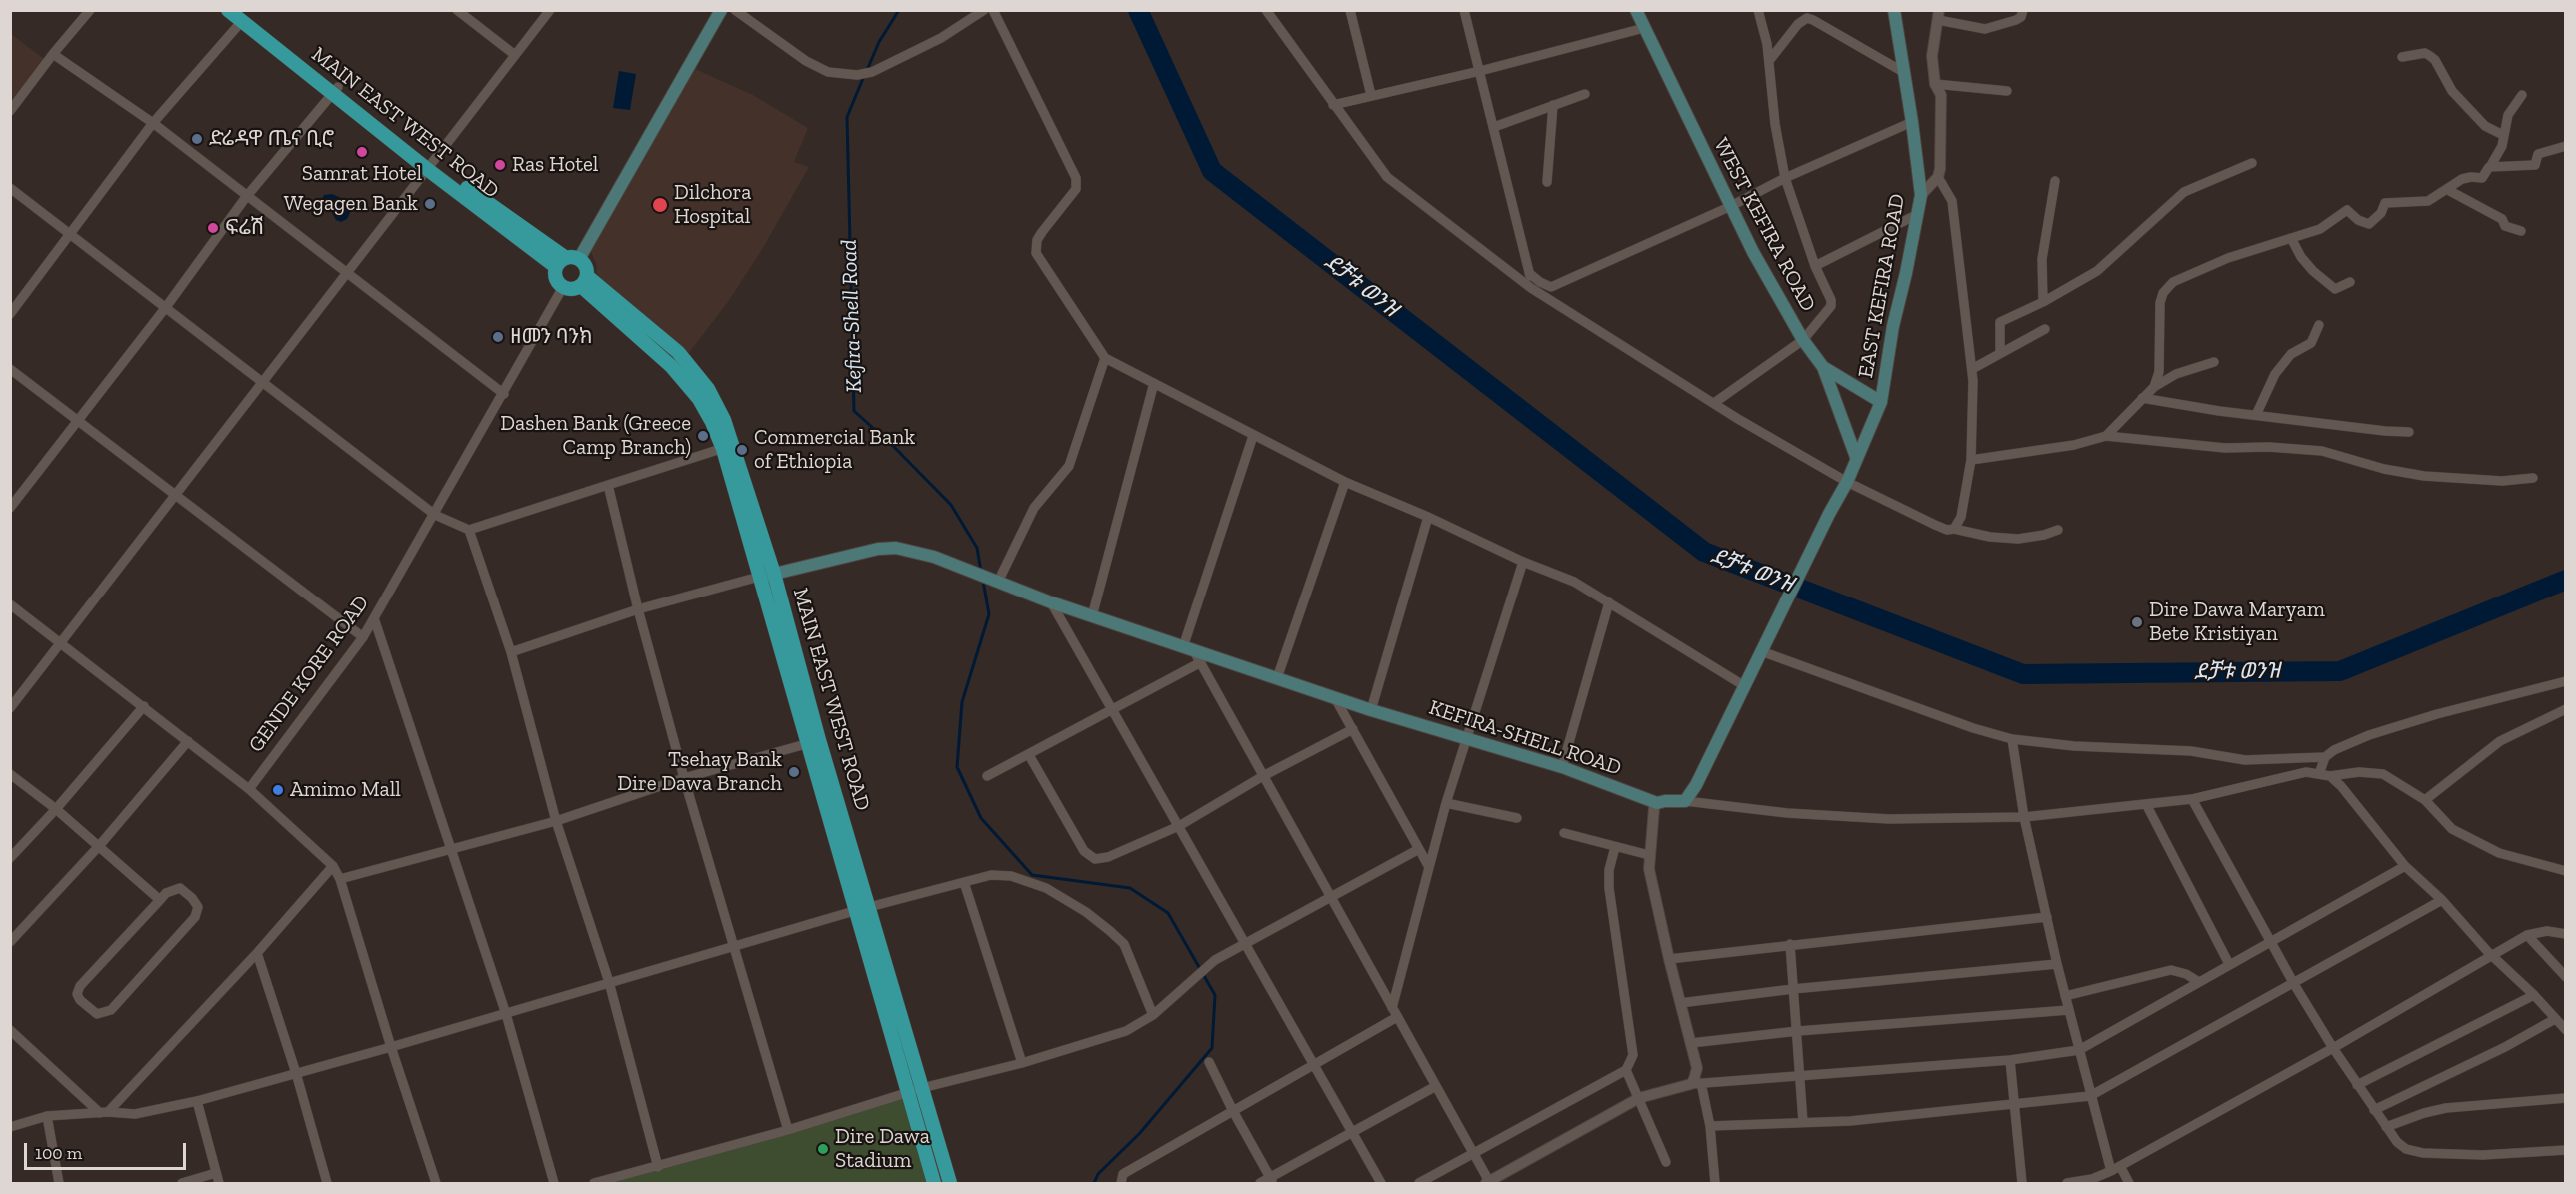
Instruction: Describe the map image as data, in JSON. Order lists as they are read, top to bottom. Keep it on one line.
{"streets":{"main road":["MAIN EAST WEST ROAD","WEST KEFIRA ROAD","EAST KEFIRA ROAD","KEFIRA-SHELL ROAD"],"street":["GENDE KORE ROAD"]},"crossings":[["MAIN EAST WEST ROAD","GENDE KORE ROAD"],["MAIN EAST WEST ROAD","KEFIRA-SHELL ROAD"],["WEST KEFIRA ROAD","EAST KEFIRA ROAD"]],"water":["ደቻቱ ወንዝ","Kefira-Shell Road"],"places":["ድሬዳዋ ጤና ቢሮ","Samrat Hotel","Ras Hotel","Wegagen Bank","Dilchora Hospital","ፍሬሽ","ዘመን ባንክ","Dashen Bank (Greece Camp Branch)","Commercial Bank of Ethiopia","Dire Dawa Maryam Bete Kristiyan","Tsehay Bank Dire Dawa Branch","Amimo Mall","Dire Dawa Stadium"],"scale_bar":"100 m"}
